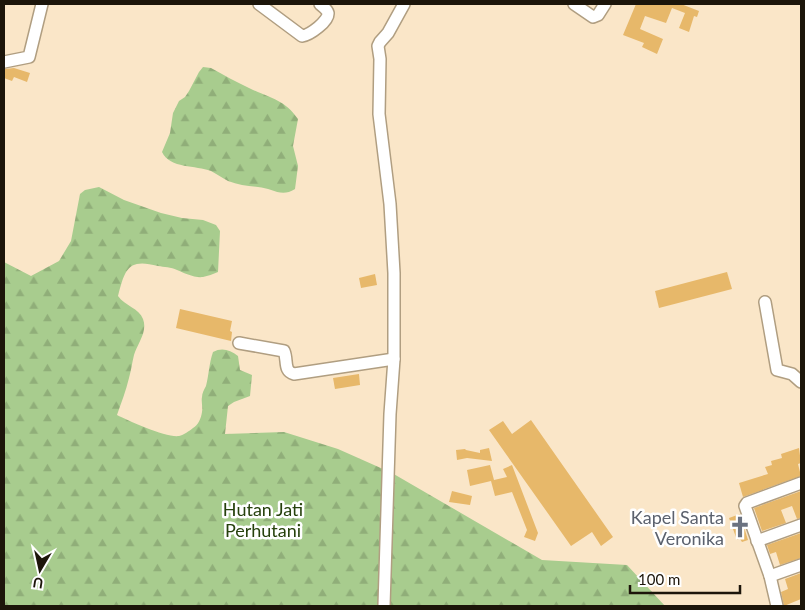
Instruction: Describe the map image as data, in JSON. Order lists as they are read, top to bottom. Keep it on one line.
{"parks":["Hutan Jati Perhutani"],"places":{"church":["Kapel Santa Veronika"]},"scale_bar":"100 m","north":"bottom"}
